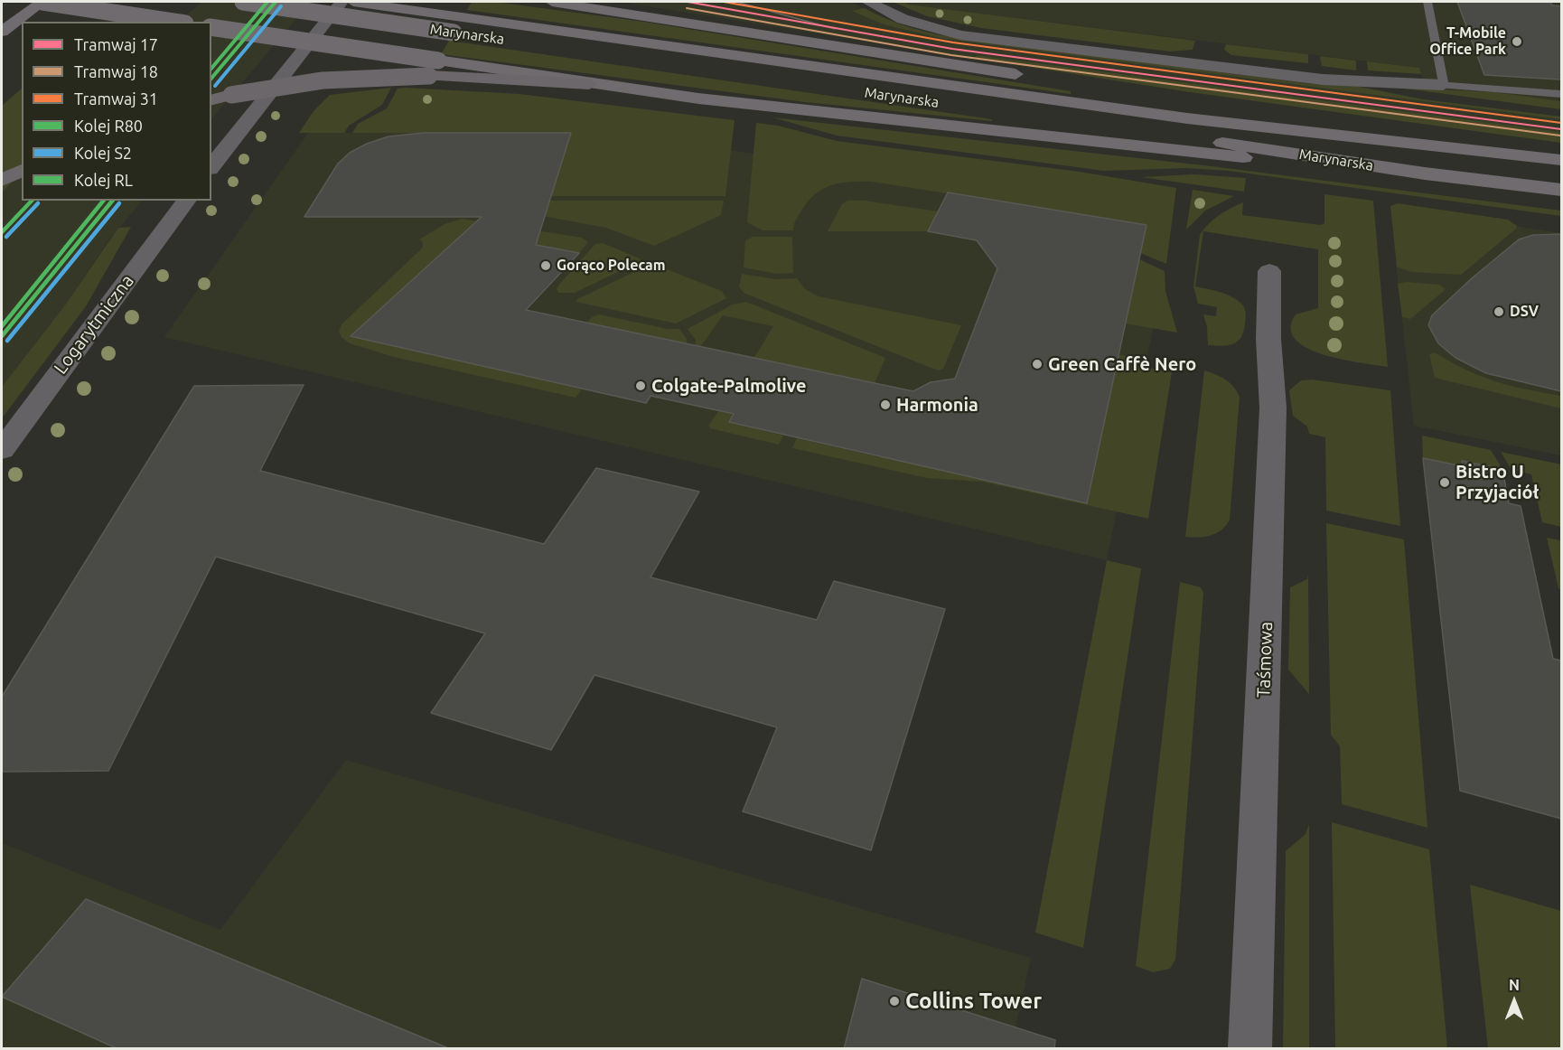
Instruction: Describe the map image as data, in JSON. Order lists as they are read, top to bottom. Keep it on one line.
{"streets":{"main road":["Marynarska"],"street":["Logarytmiczna","Taśmowa"]},"places":["T-Mobile Office Park","Gorąco Polecam","DSV","Green Caffè Nero","Colgate-Palmolive","Harmonia","Bistro U Przyjaciół","Collins Tower"],"lines":["tram line 17","tram line 31","rail line R80","rail line RL","rail line S2","tram line 18"],"legend":["Tramwaj 17","Tramwaj 18","Tramwaj 31","Kolej R80","Kolej S2","Kolej RL"],"north":"top"}
